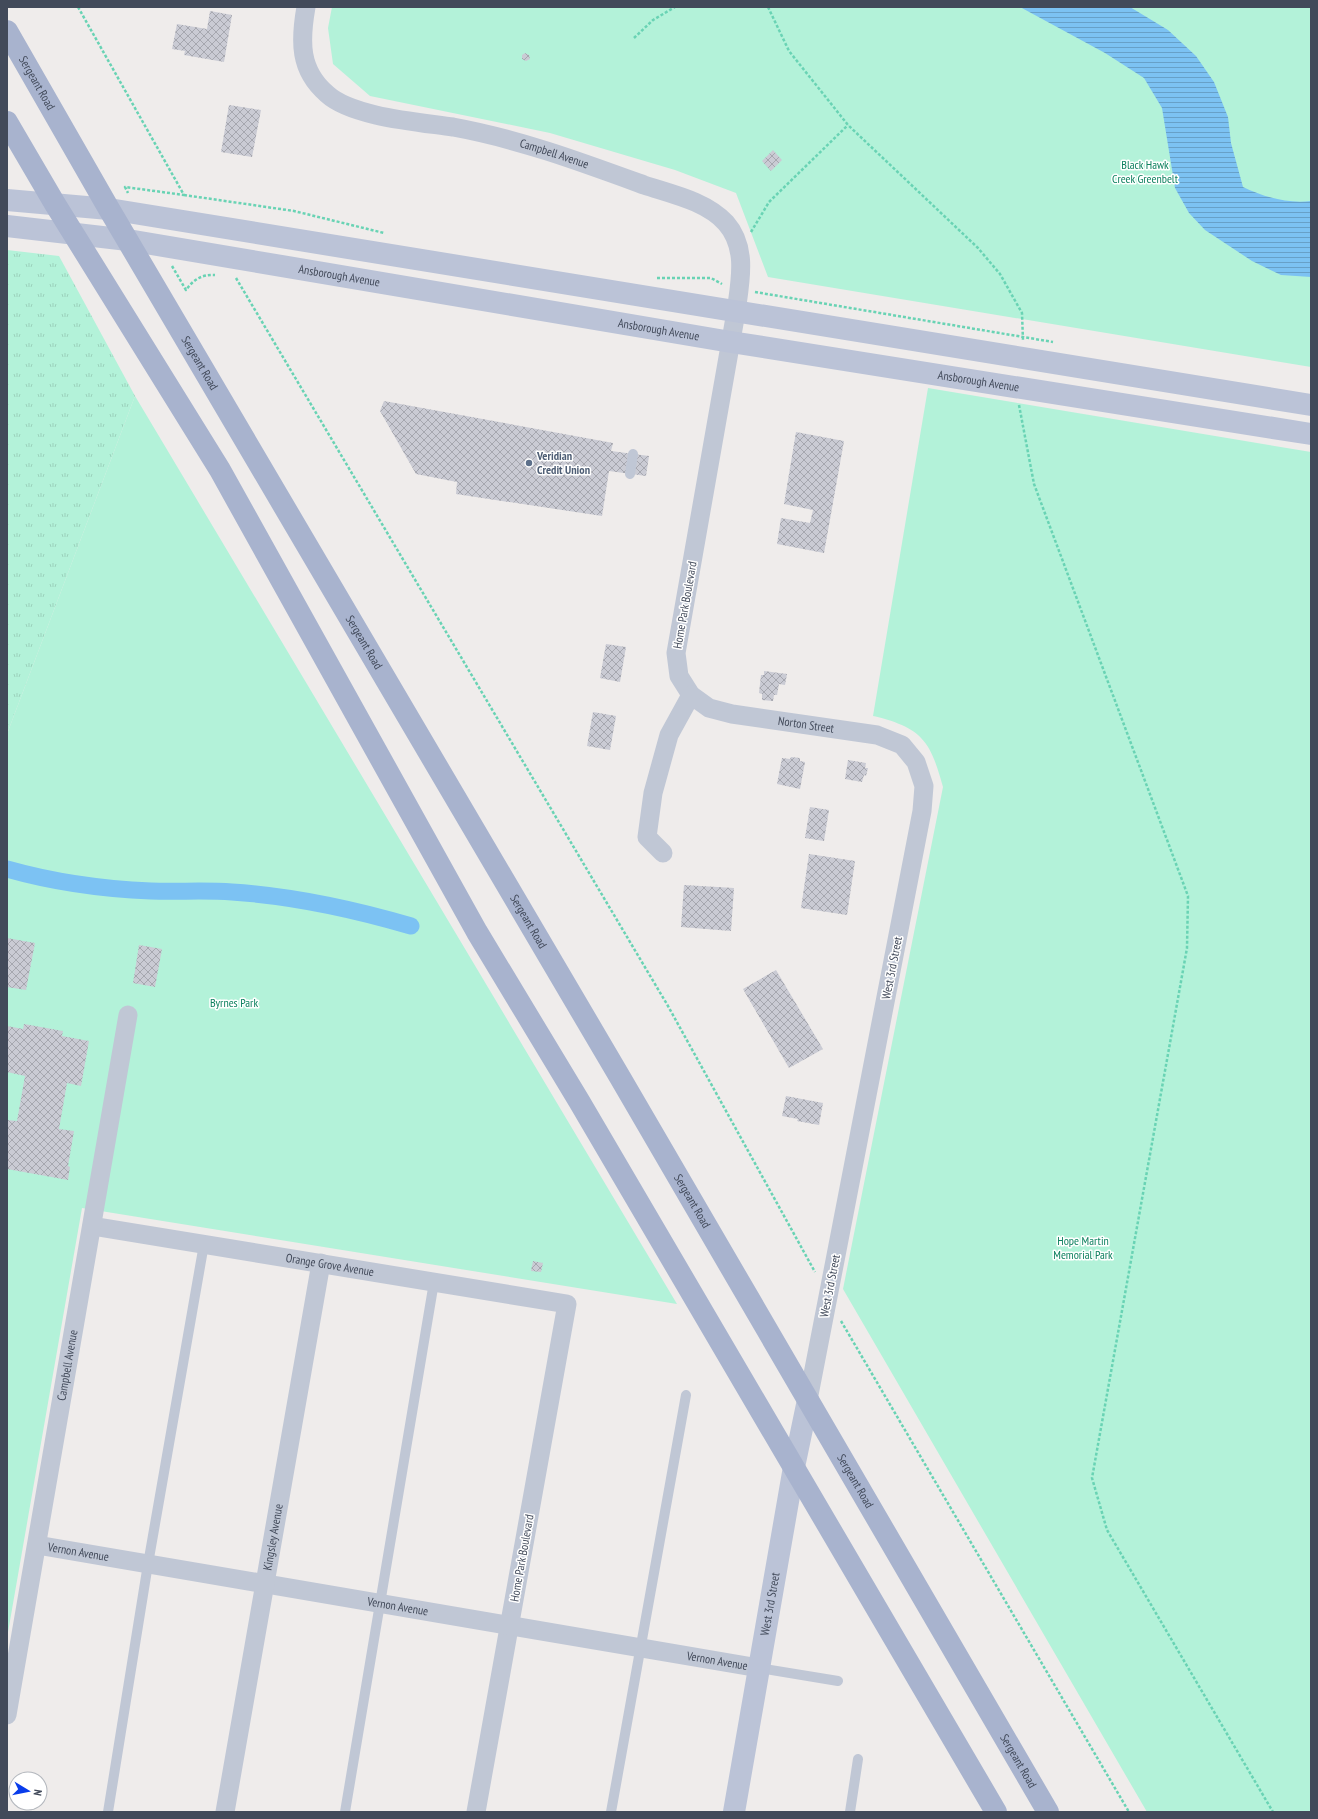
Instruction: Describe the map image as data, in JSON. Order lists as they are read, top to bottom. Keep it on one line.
{"streets":{"main road":["Sergeant Road","Ansborough Avenue","West 3rd Street"],"street":["Campbell Avenue","Home Park Boulevard","Norton Street","Orange Grove Avenue","Kingsley Avenue","Vernon Avenue"]},"crossings":[["Sergeant Road","Ansborough Avenue"],["Sergeant Road","West 3rd Street"],["Campbell Avenue","Ansborough Avenue"],["Campbell Avenue","Home Park Boulevard"],["Campbell Avenue","Orange Grove Avenue"],["Campbell Avenue","Vernon Avenue"],["Ansborough Avenue","Home Park Boulevard"],["Home Park Boulevard","Norton Street"],["Home Park Boulevard","Orange Grove Avenue"],["Home Park Boulevard","Vernon Avenue"],["Norton Street","West 3rd Street"],["West 3rd Street","Vernon Avenue"],["Orange Grove Avenue","Kingsley Avenue"],["Kingsley Avenue","Vernon Avenue"]],"parks":["Black Hawk Creek Greenbelt","Byrnes Park","Hope Martin Memorial Park"],"places":["Veridian Credit Union"],"north":"right"}
